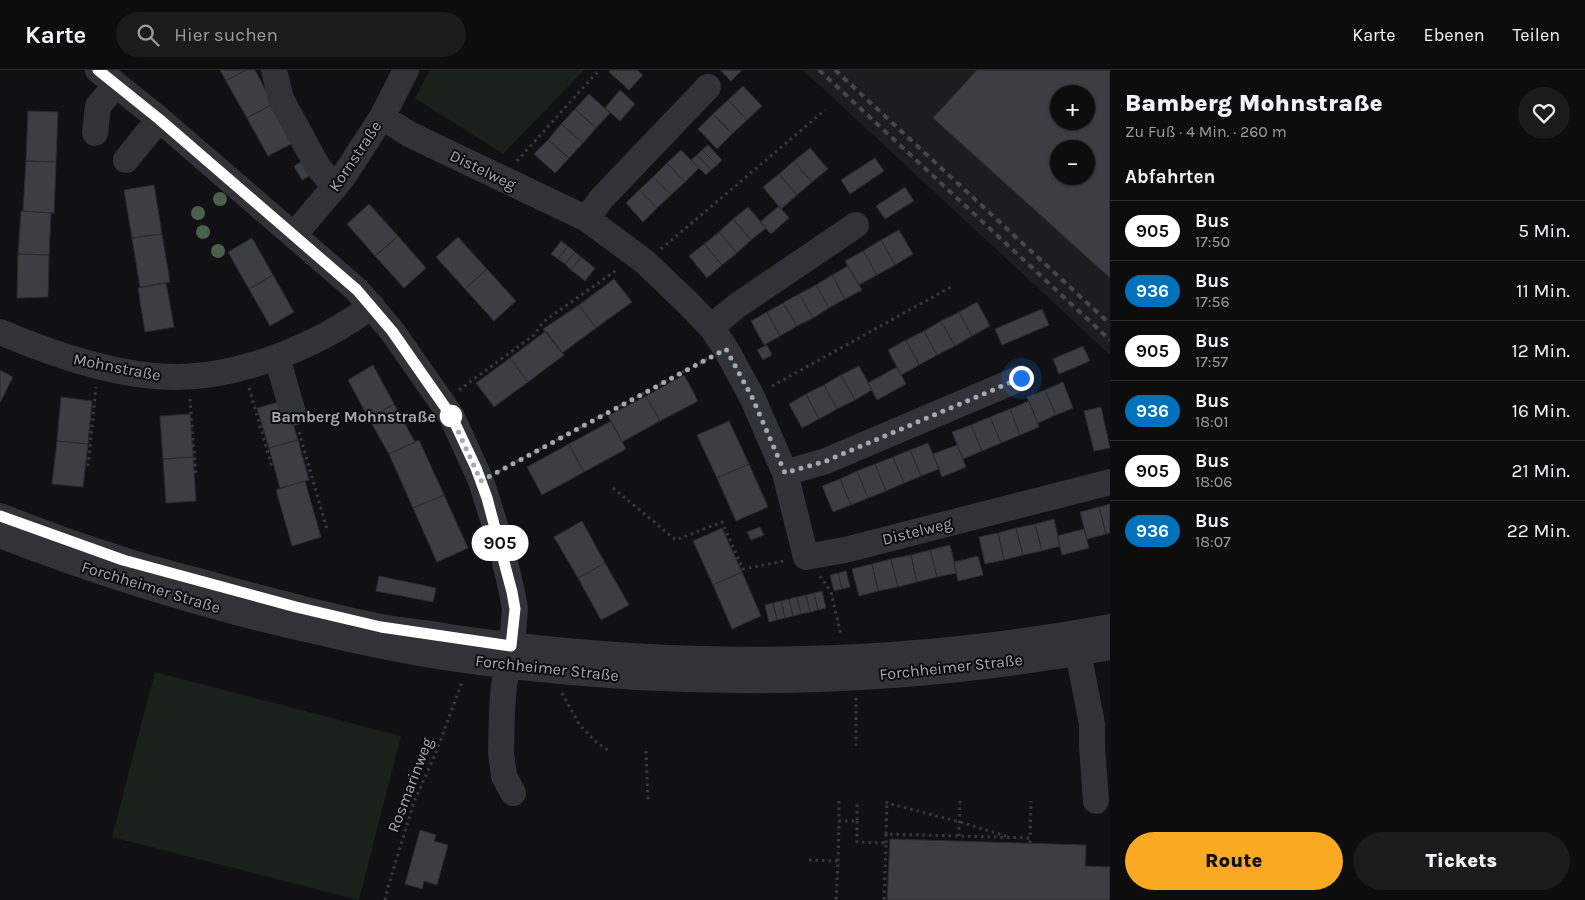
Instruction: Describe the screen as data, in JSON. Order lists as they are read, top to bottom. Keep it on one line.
{"streets":{"street":["Kornstraße","Distelweg","Mohnstraße","Forchheimer Straße"],"path":["Rosmarinweg"]},"crossings":[["Kornstraße","Distelweg"]],"places":["Bamberg Mohnstraße"],"lines":["bus line 905"],"page":{"header":"Karte","search":"Hier suchen","nav":["Karte","Ebenen","Teilen"],"on_map":"905","heading":[["Bamberg Mohnstraße","Zu Fuß · 4 Min. · 260 m"],"Abfahrten"],"map_buttons":["+","−"],"list":[{"mark":"905","name":"Bus","note":"17:50","value":"5 Min."},{"mark":"936","name":"Bus","note":"17:56","value":"11 Min."},{"mark":"905","name":"Bus","note":"17:57","value":"12 Min."},{"mark":"936","name":"Bus","note":"18:01","value":"16 Min."},{"mark":"905","name":"Bus","note":"18:06","value":"21 Min."},{"mark":"936","name":"Bus","note":"18:07","value":"22 Min."}],"buttons":["Route","Tickets"]}}
